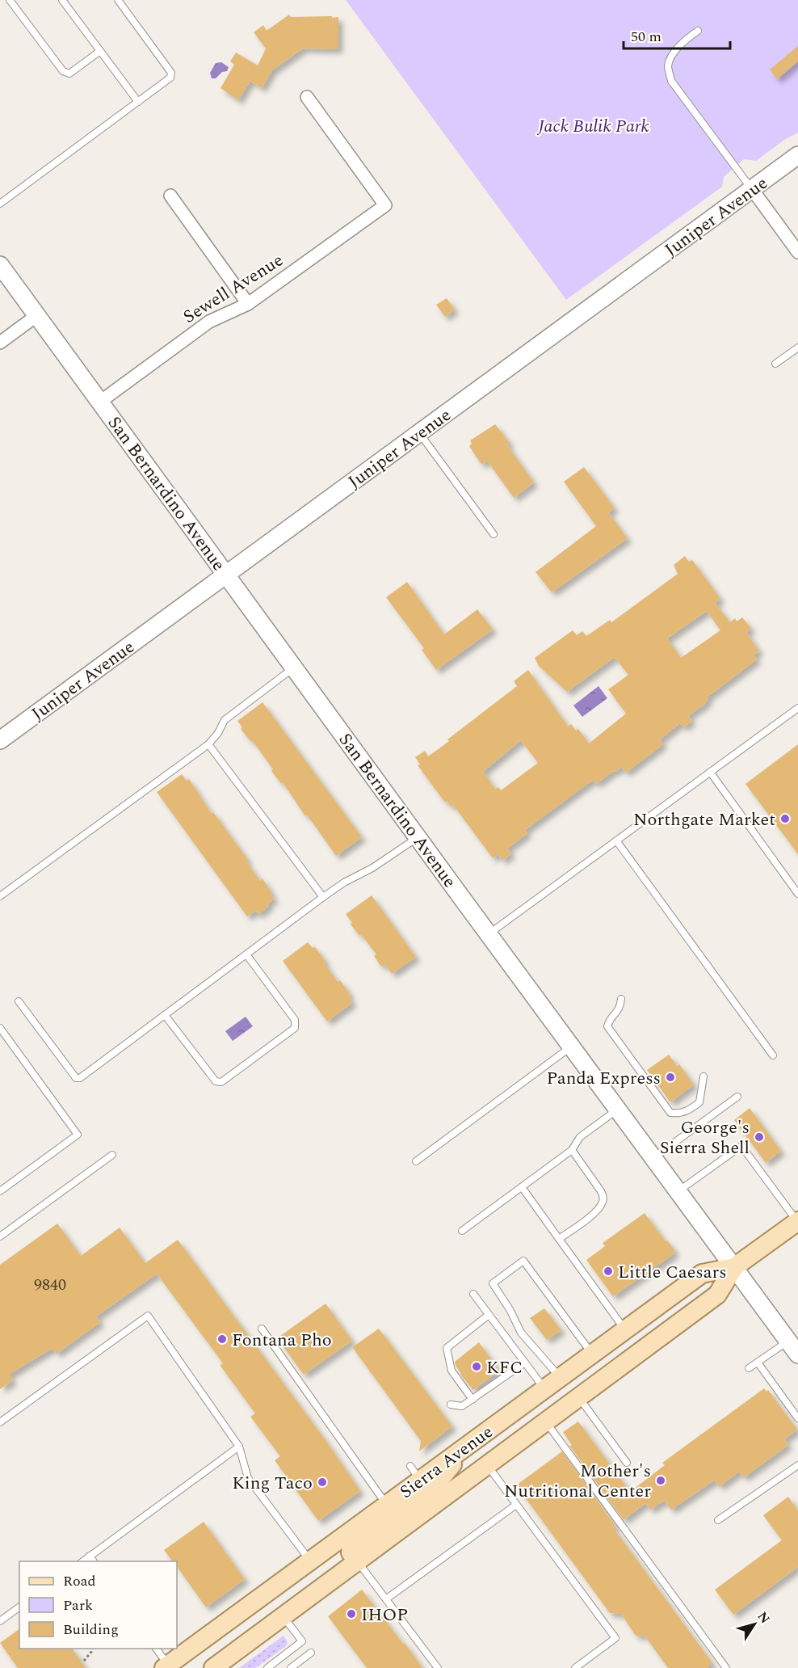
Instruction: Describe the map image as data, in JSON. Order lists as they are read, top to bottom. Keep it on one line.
{"streets":{"main road":["Juniper Avenue","San Bernardino Avenue","Sierra Avenue"],"street":["Sewell Avenue"]},"crossings":[["Juniper Avenue","San Bernardino Avenue"],["Sewell Avenue","San Bernardino Avenue"],["San Bernardino Avenue","Sierra Avenue"]],"parks":["Jack Bulik Park"],"places":["Northgate Market","Panda Express","George's Sierra Shell","Little Caesars","Fontana Pho","KFC","Mother's Nutritional Center","King Taco","IHOP"],"house_numbers":["9840"],"legend":["Road","Park","Building"],"scale_bar":"50 m","north":"top right"}
